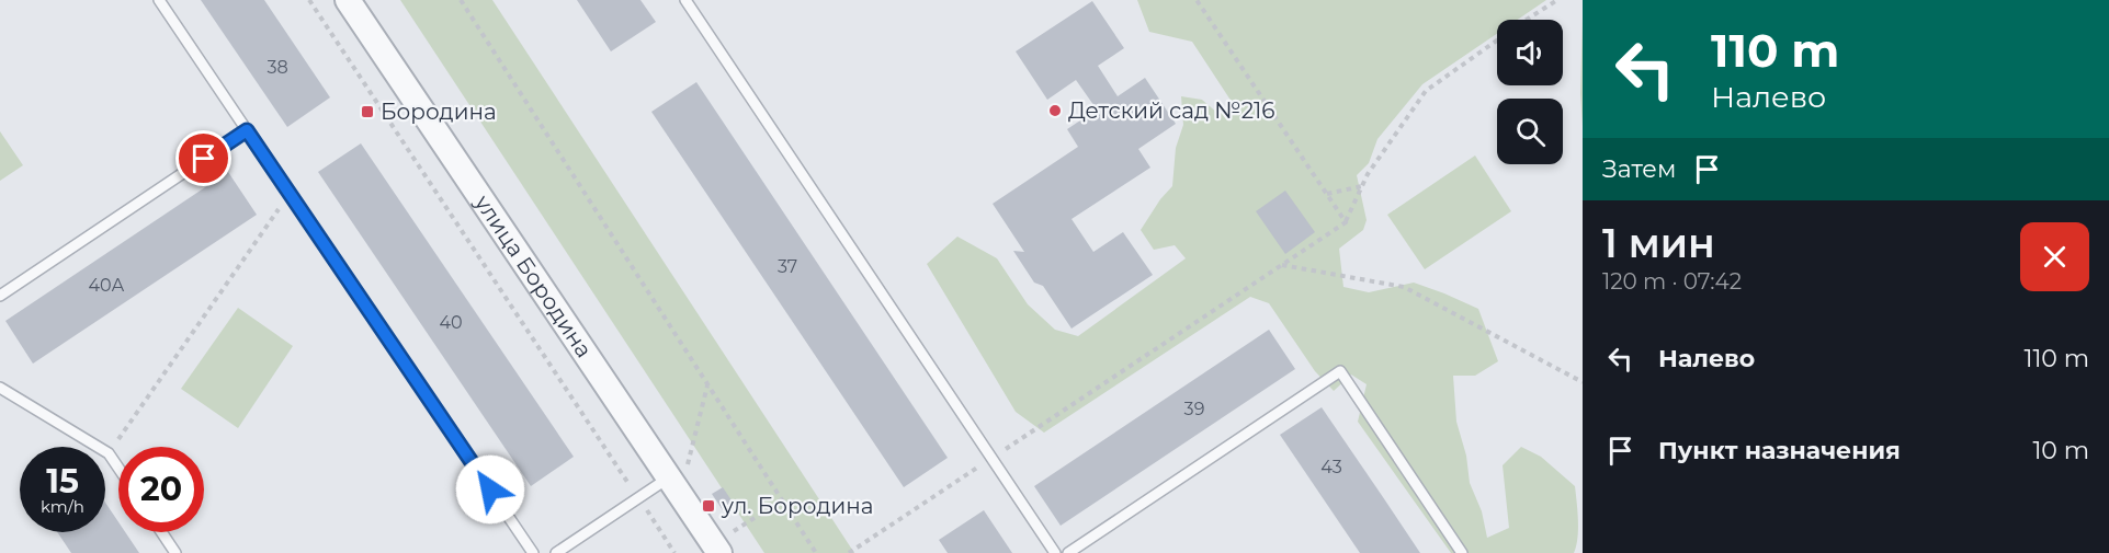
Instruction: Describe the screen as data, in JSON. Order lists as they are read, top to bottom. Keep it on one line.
{"streets":{"street":["улица Бородина"]},"places":{"other":["Детский сад №216"],"transit":["Бородина","ул. Бородина"]},"house_numbers":["38","37","40А","40","39","43"],"page":{"turn":["110 m","Налево"],"then":"Затем","heading":["1 мин","120 m · 07:42"],"list":[{"name":"Налево","value":"110 m"},{"name":"Пункт назначения","value":"10 m"}],"speed":"15 km/h","limit":"20"}}
